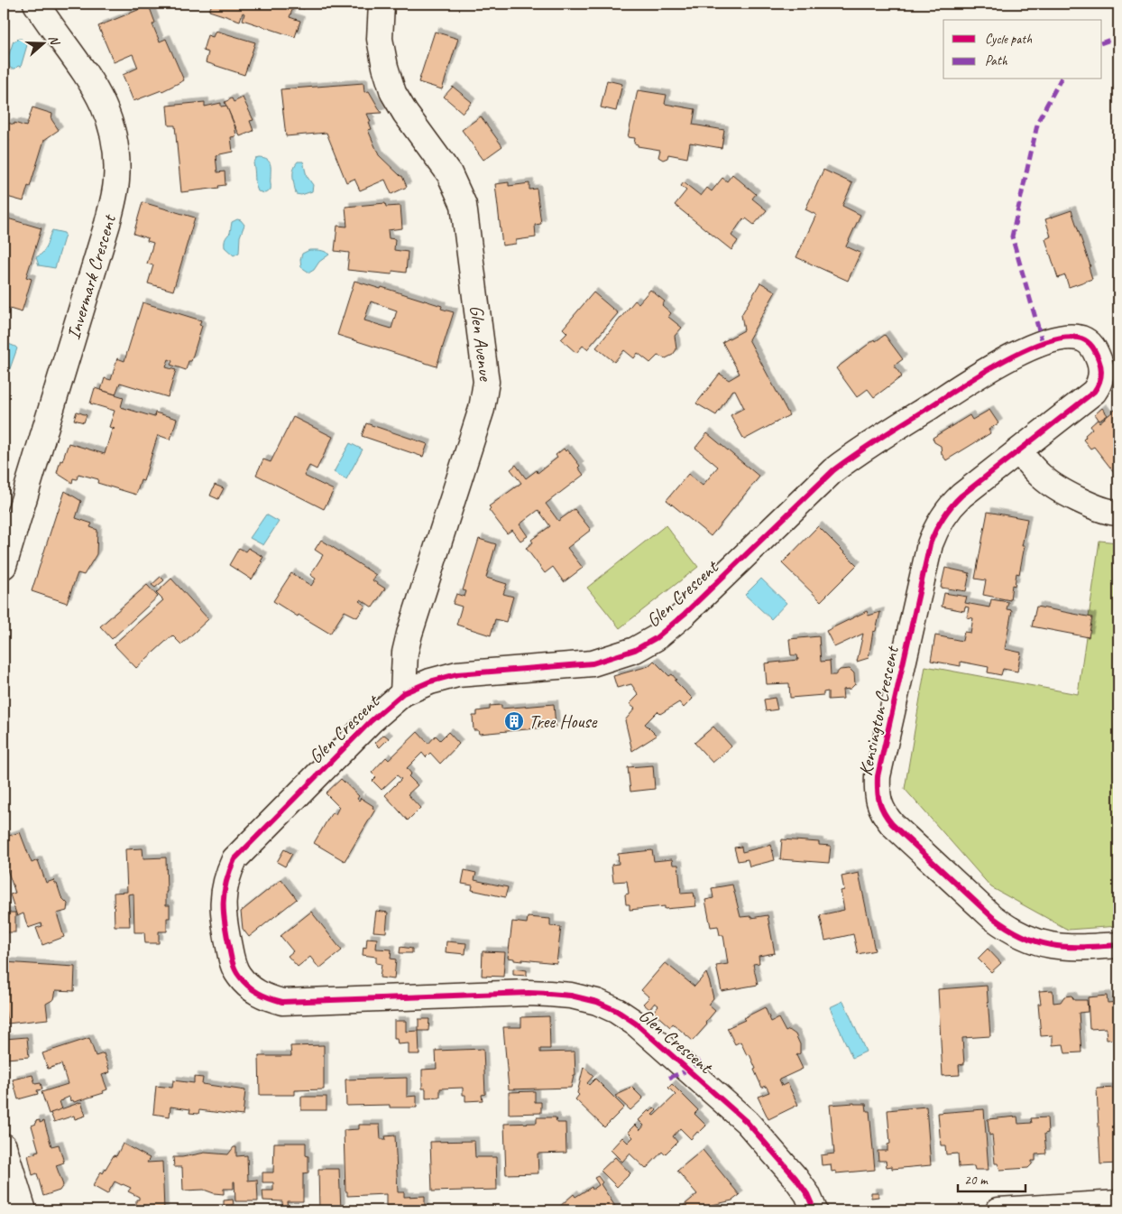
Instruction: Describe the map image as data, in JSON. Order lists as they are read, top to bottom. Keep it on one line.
{"streets":{"street":["Invermark Crescent","Glen Avenue","Glen Crescent","Kensington Crescent"]},"crossings":[["Glen Avenue","Glen Crescent"],["Glen Crescent","Kensington Crescent"]],"places":{"building":["Tree House"]},"legend":["Cycle path","Path"],"scale_bar":"20 m","north":"right"}
